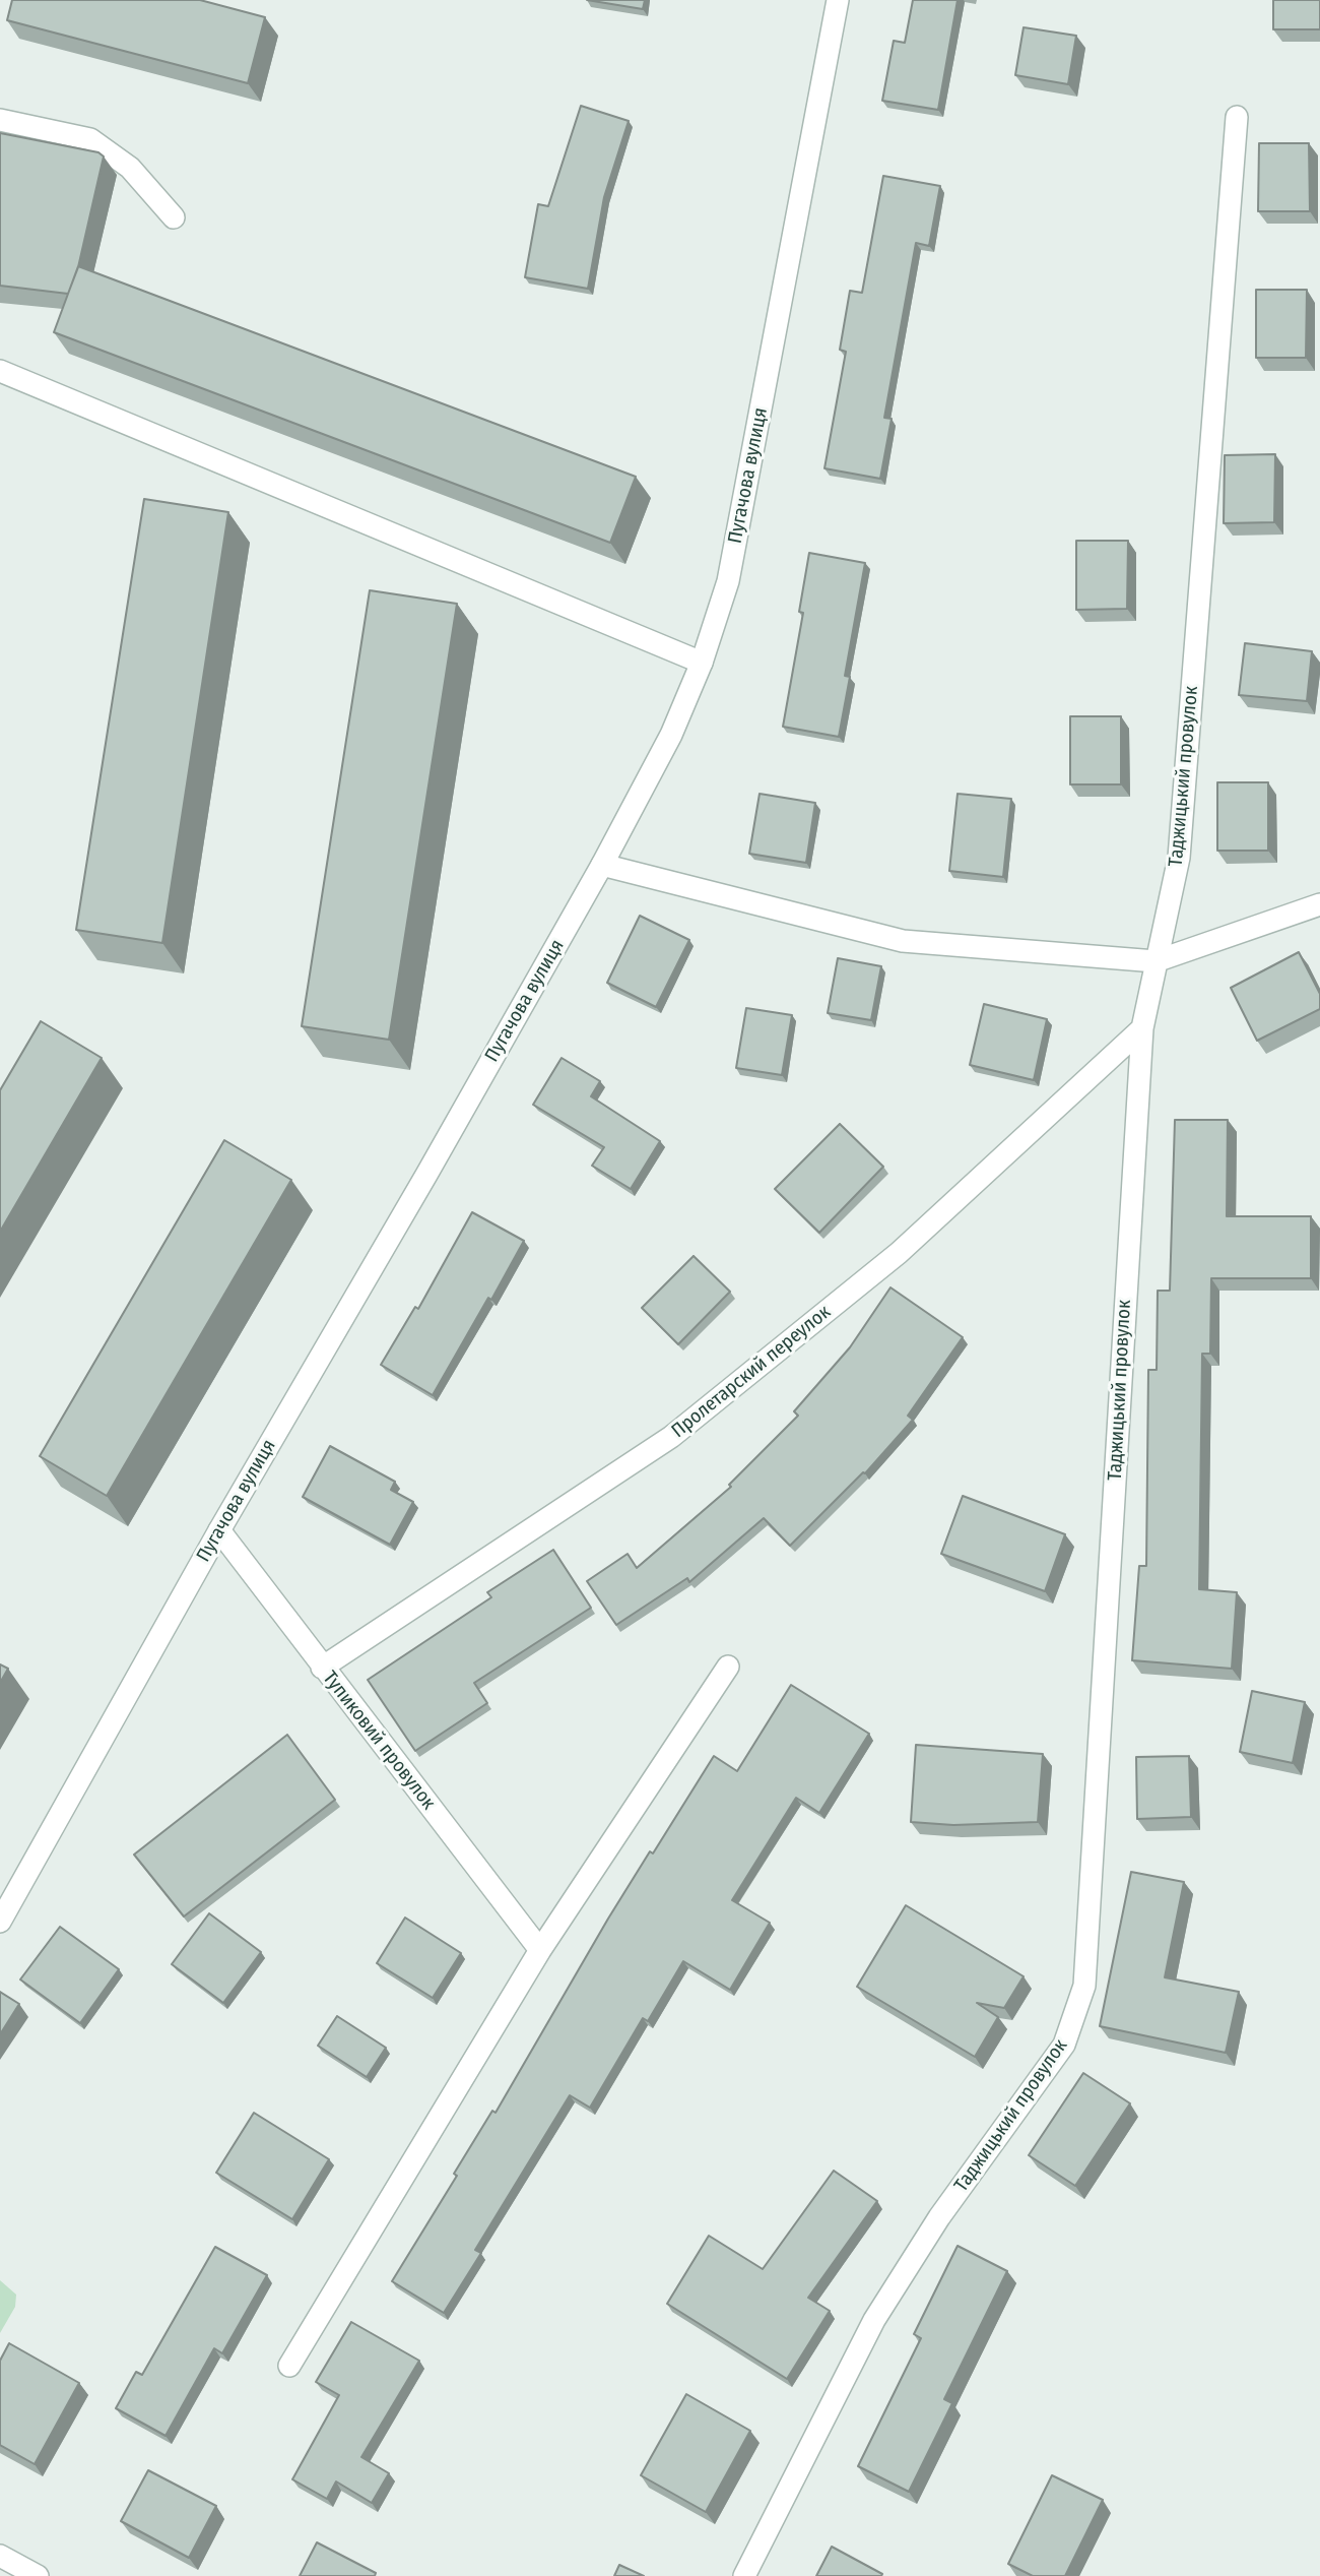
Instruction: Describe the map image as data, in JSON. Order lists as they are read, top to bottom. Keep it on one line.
{"streets":{"street":["Пугачова вулиця","Таджицький провулок","Пролетарский переулок","Тупиковий провулок"]},"crossings":[["Пугачова вулиця","Тупиковий провулок"],["Таджицький провулок","Пролетарский переулок"],["Пролетарский переулок","Тупиковий провулок"]]}
